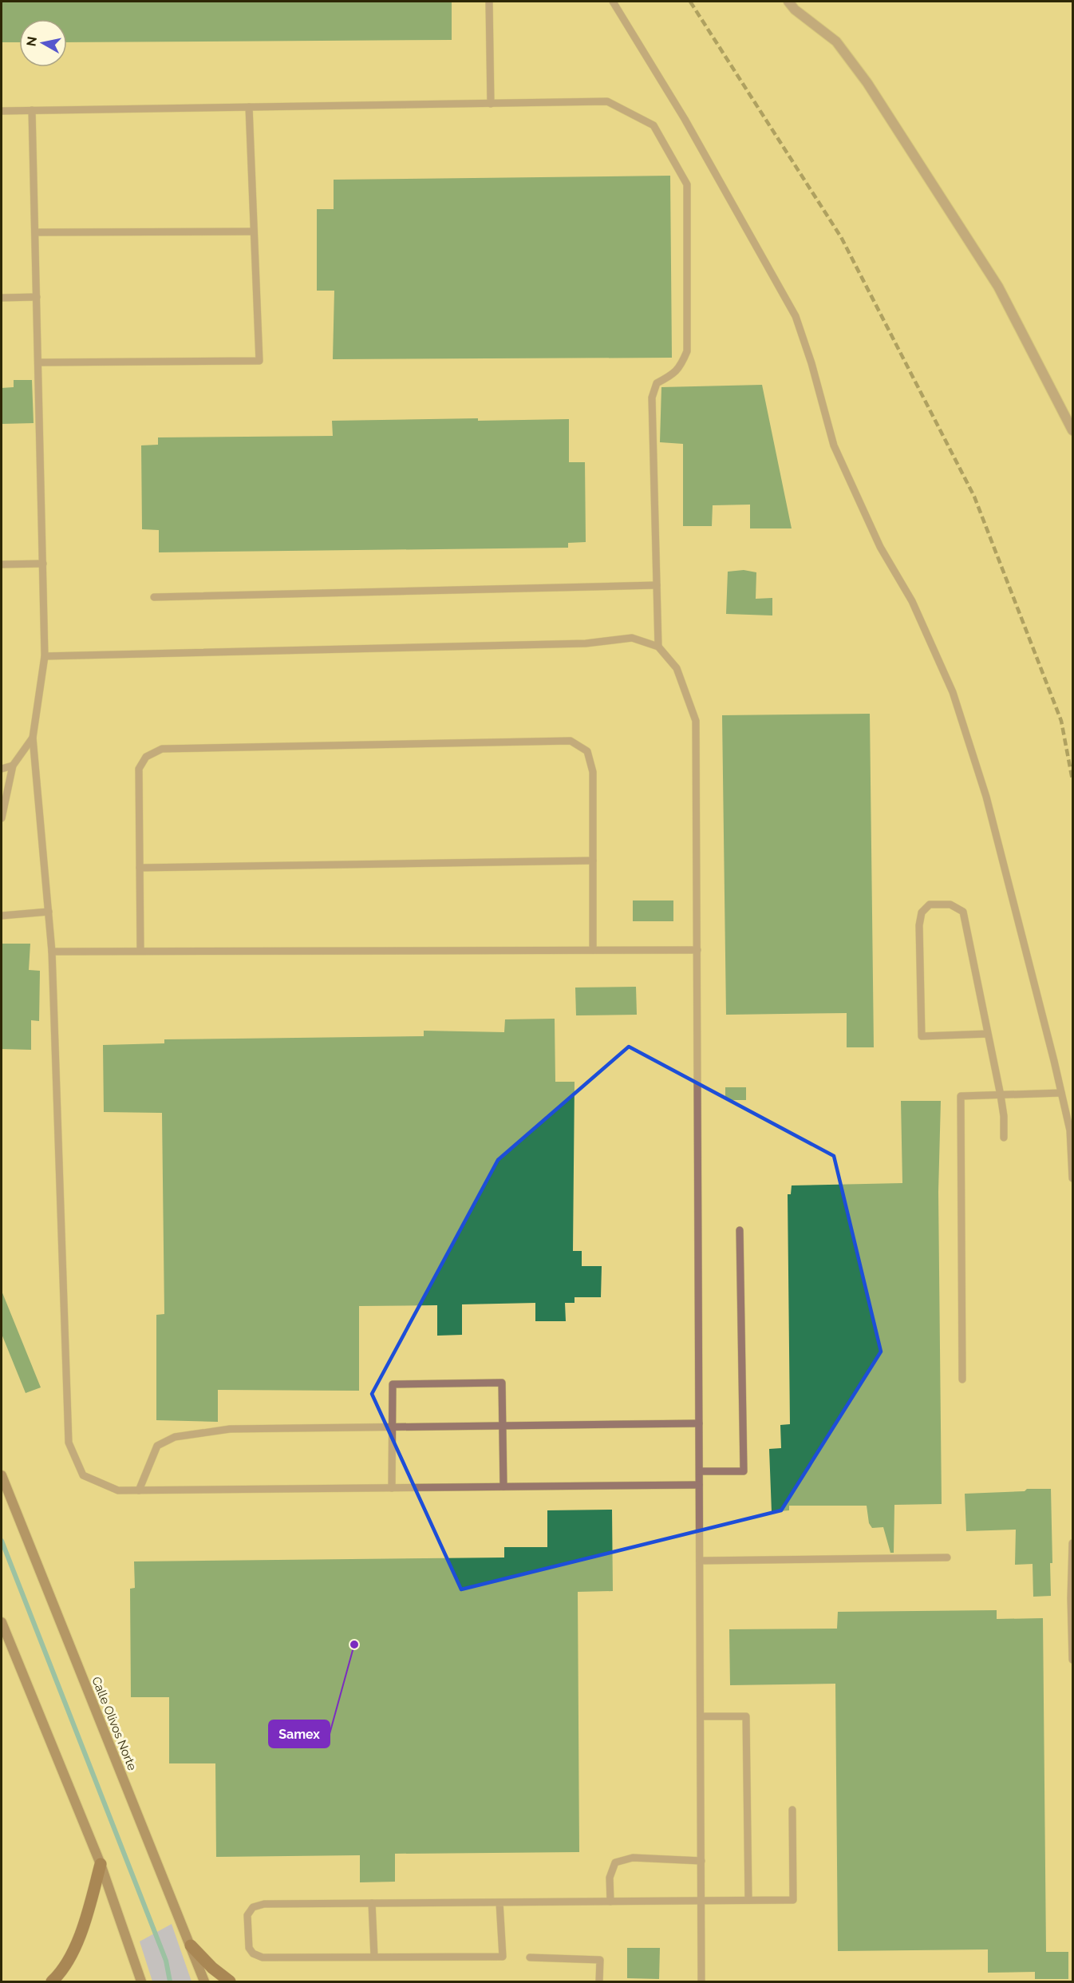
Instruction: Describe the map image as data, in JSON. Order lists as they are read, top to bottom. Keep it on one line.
{"streets":{"main road":["Calle Olivos Norte"]},"places":["Samex"],"north":"left"}
